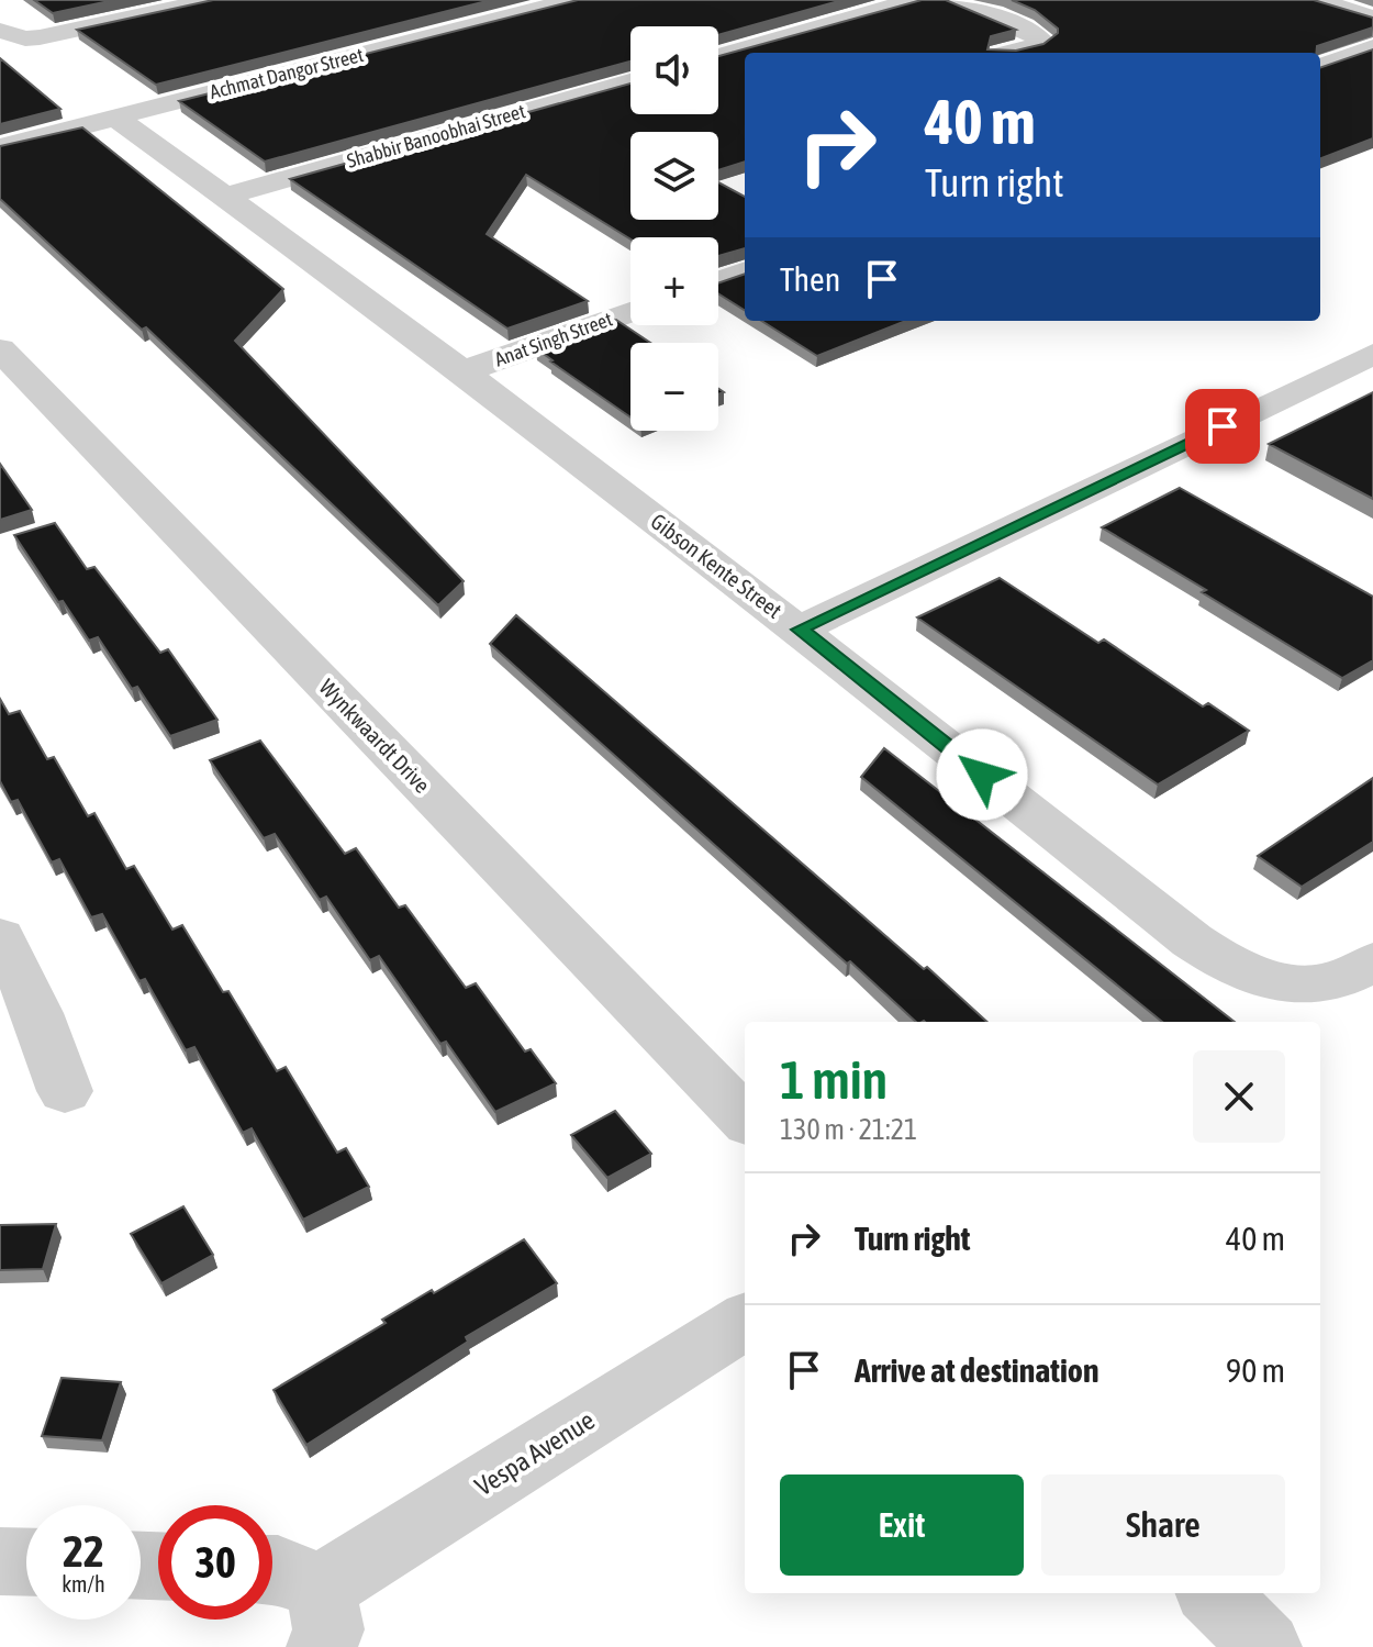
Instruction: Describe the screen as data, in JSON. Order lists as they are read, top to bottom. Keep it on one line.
{"streets":{"street":["Achmat Dangor Street","Shabbir Banoobhai Street","Anat Singh Street","Gibson Kente Street","Wynkwaardt Drive","Vespa Avenue"]},"crossings":[["Achmat Dangor Street","Gibson Kente Street"],["Shabbir Banoobhai Street","Gibson Kente Street"],["Anat Singh Street","Gibson Kente Street"]],"page":{"map_buttons":["+","−"],"turn":["40 m","Turn right"],"then":"Then","heading":["1 min","130 m · 21:21"],"list":[{"name":"Turn right","value":"40 m"},{"name":"Arrive at destination","value":"90 m"}],"buttons":["Exit","Share"],"speed":"22 km/h","limit":"30"}}
